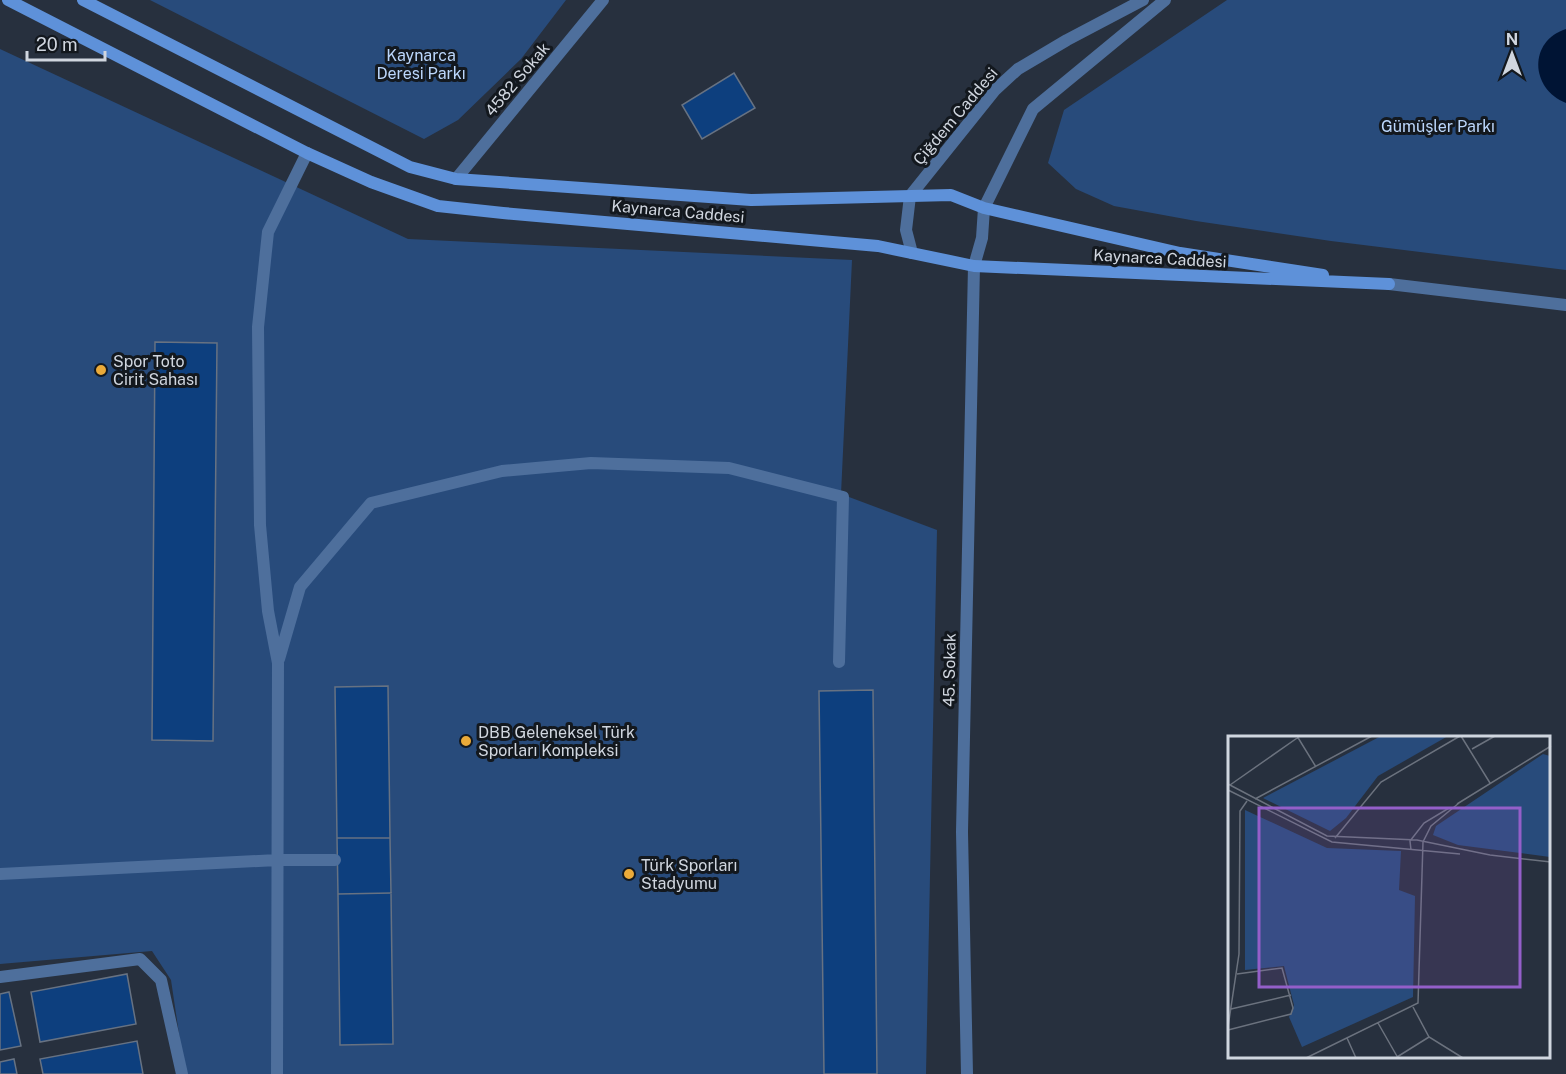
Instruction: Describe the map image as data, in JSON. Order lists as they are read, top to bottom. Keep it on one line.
{"streets":{"main road":["Kaynarca Caddesi"],"street":["4582 Sokak","Çiğdem Caddesi","45. Sokak"]},"crossings":[["4582 Sokak","Kaynarca Caddesi"],["Çiğdem Caddesi","Kaynarca Caddesi"],["Kaynarca Caddesi","45. Sokak"]],"parks":["Kaynarca Deresi Parkı","Gümüşler Parkı"],"places":["Spor Toto Cirit Sahası","DBB Geleneksel Türk Sporları Kompleksi","Türk Sporları Stadyumu"],"scale_bar":"20 m","north":"top"}
